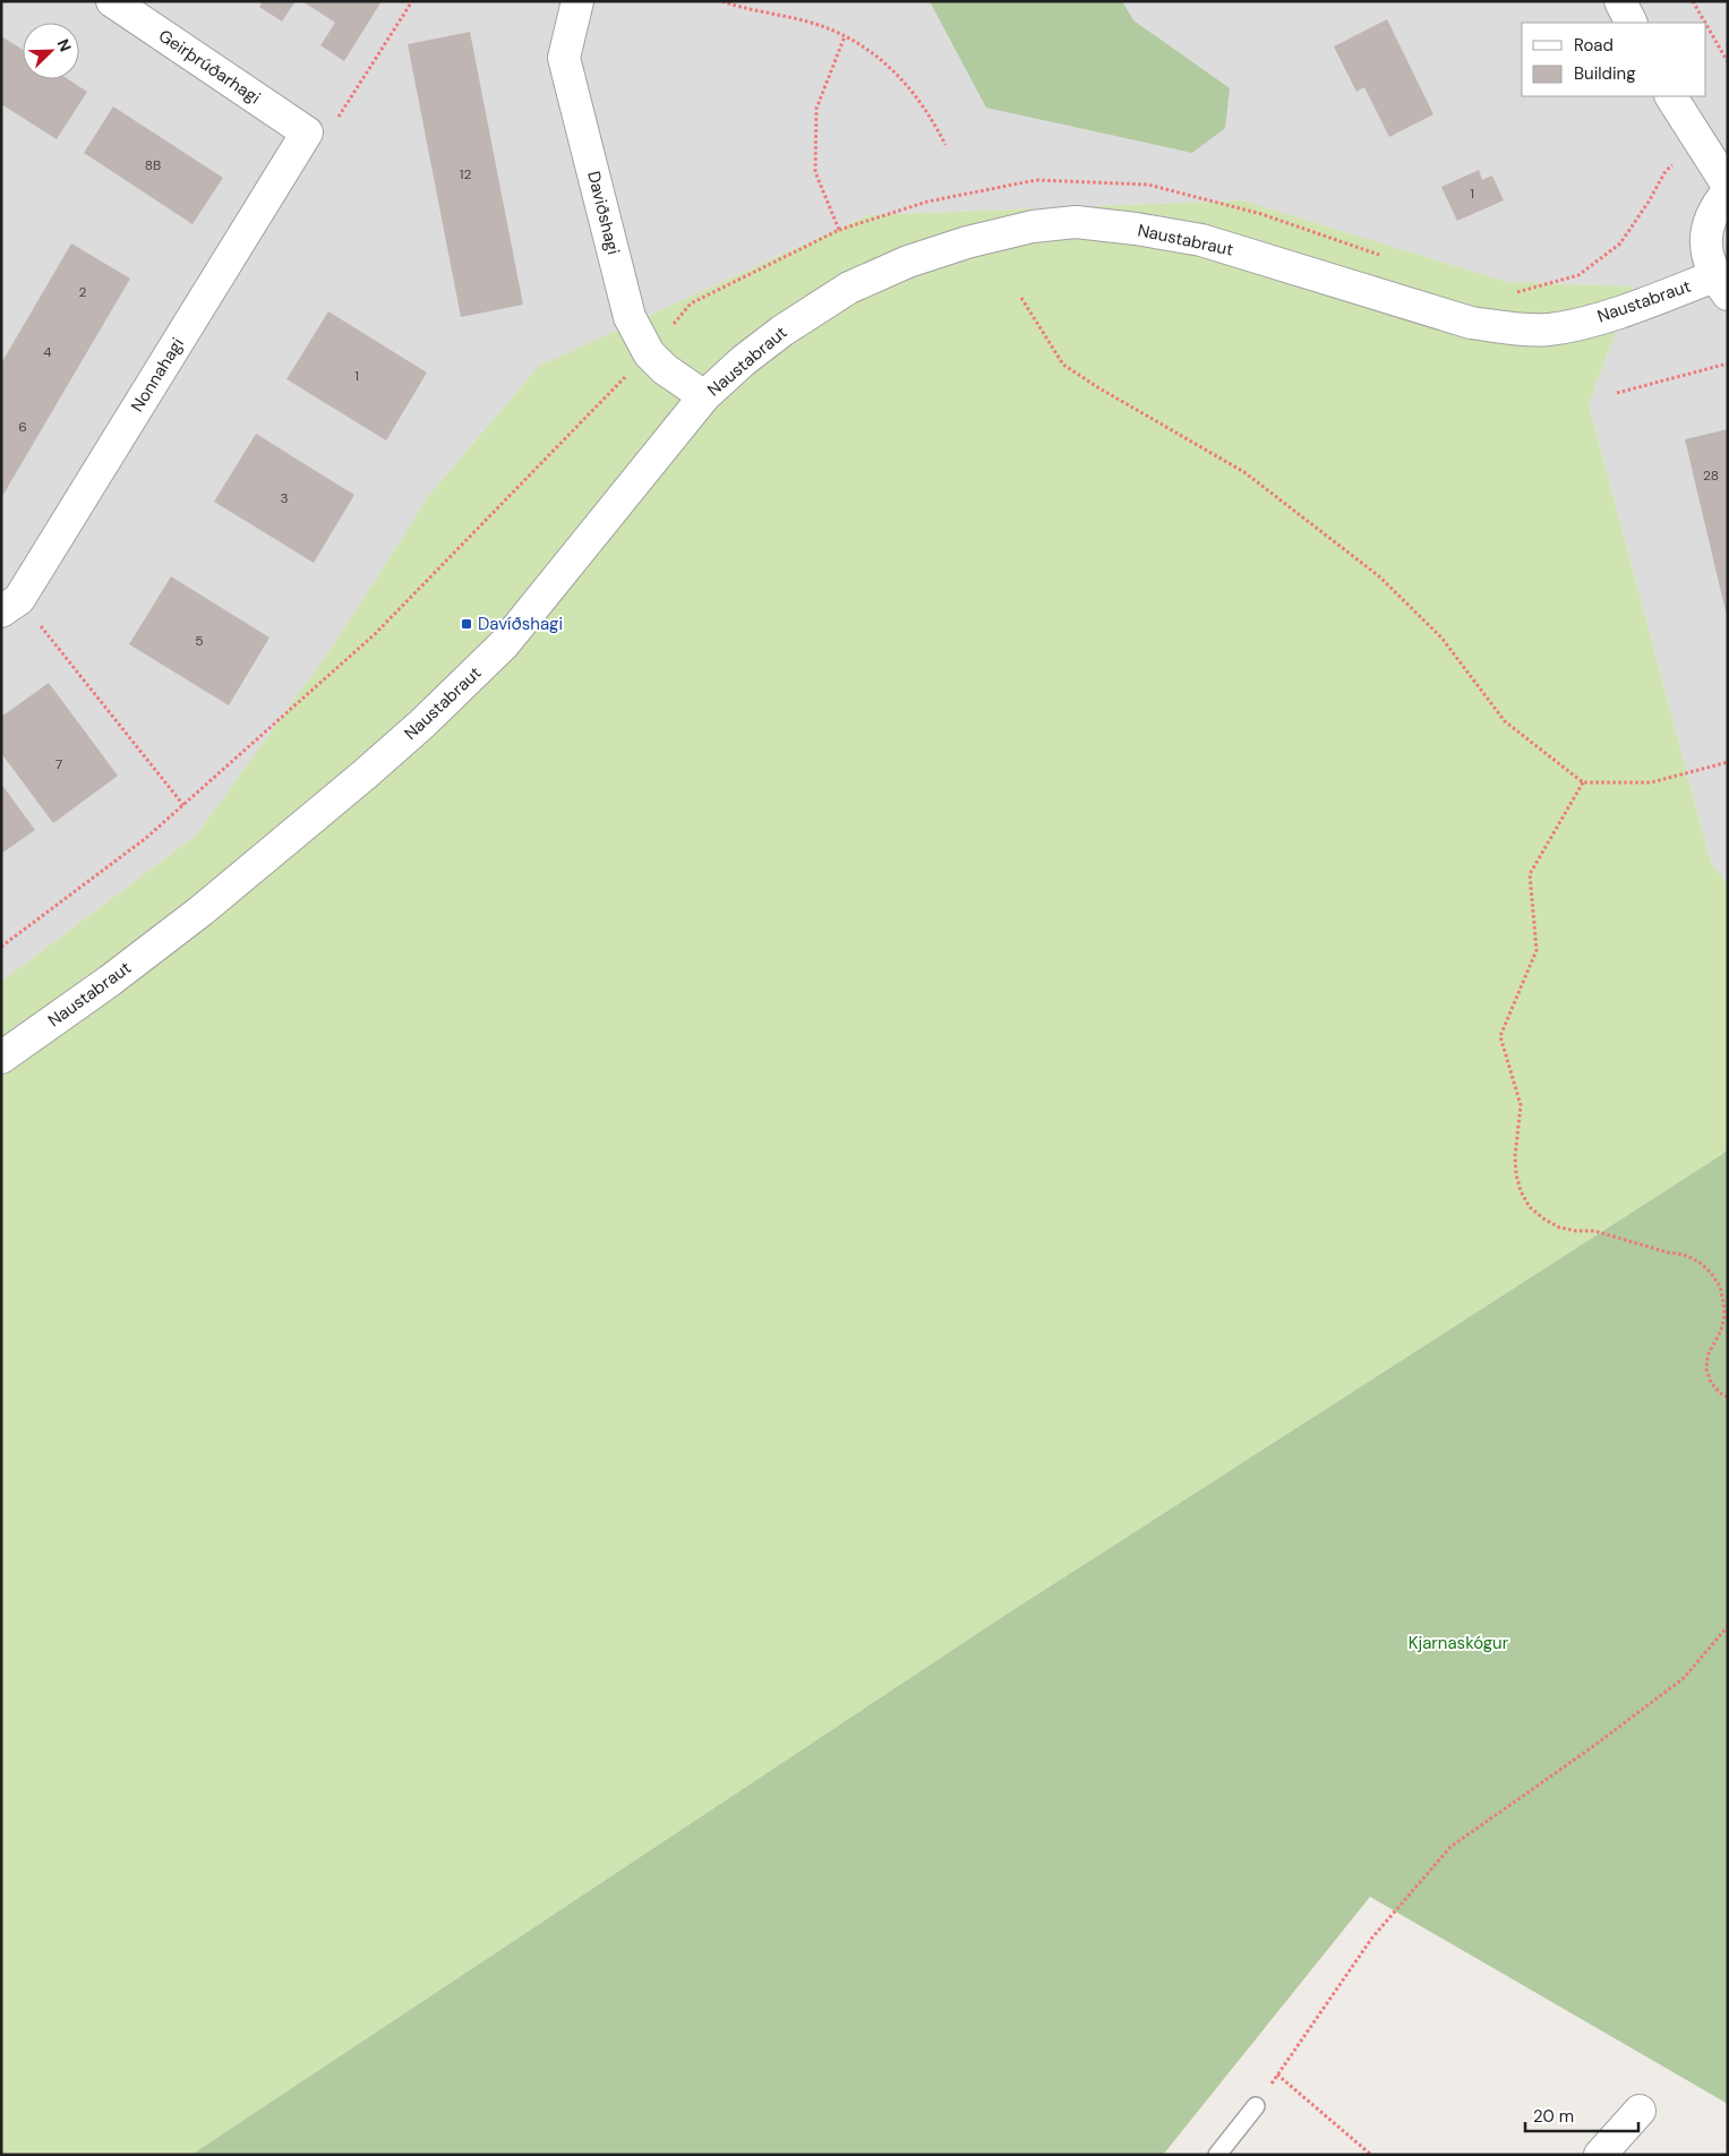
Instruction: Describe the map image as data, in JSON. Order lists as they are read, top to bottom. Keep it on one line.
{"streets":{"street":["Geirþrúðarhagi","Daviðshagi","Naustabraut","Nonnahagi"]},"crossings":[["Geirþrúðarhagi","Nonnahagi"],["Daviðshagi","Naustabraut"]],"parks":["Kjarnaskógur"],"places":{"transit":["Davíðshagi"]},"house_numbers":["8B","12","1","2","4","1","6","28","3","5","7"],"legend":["Road","Building"],"scale_bar":"20 m","north":"top right"}
